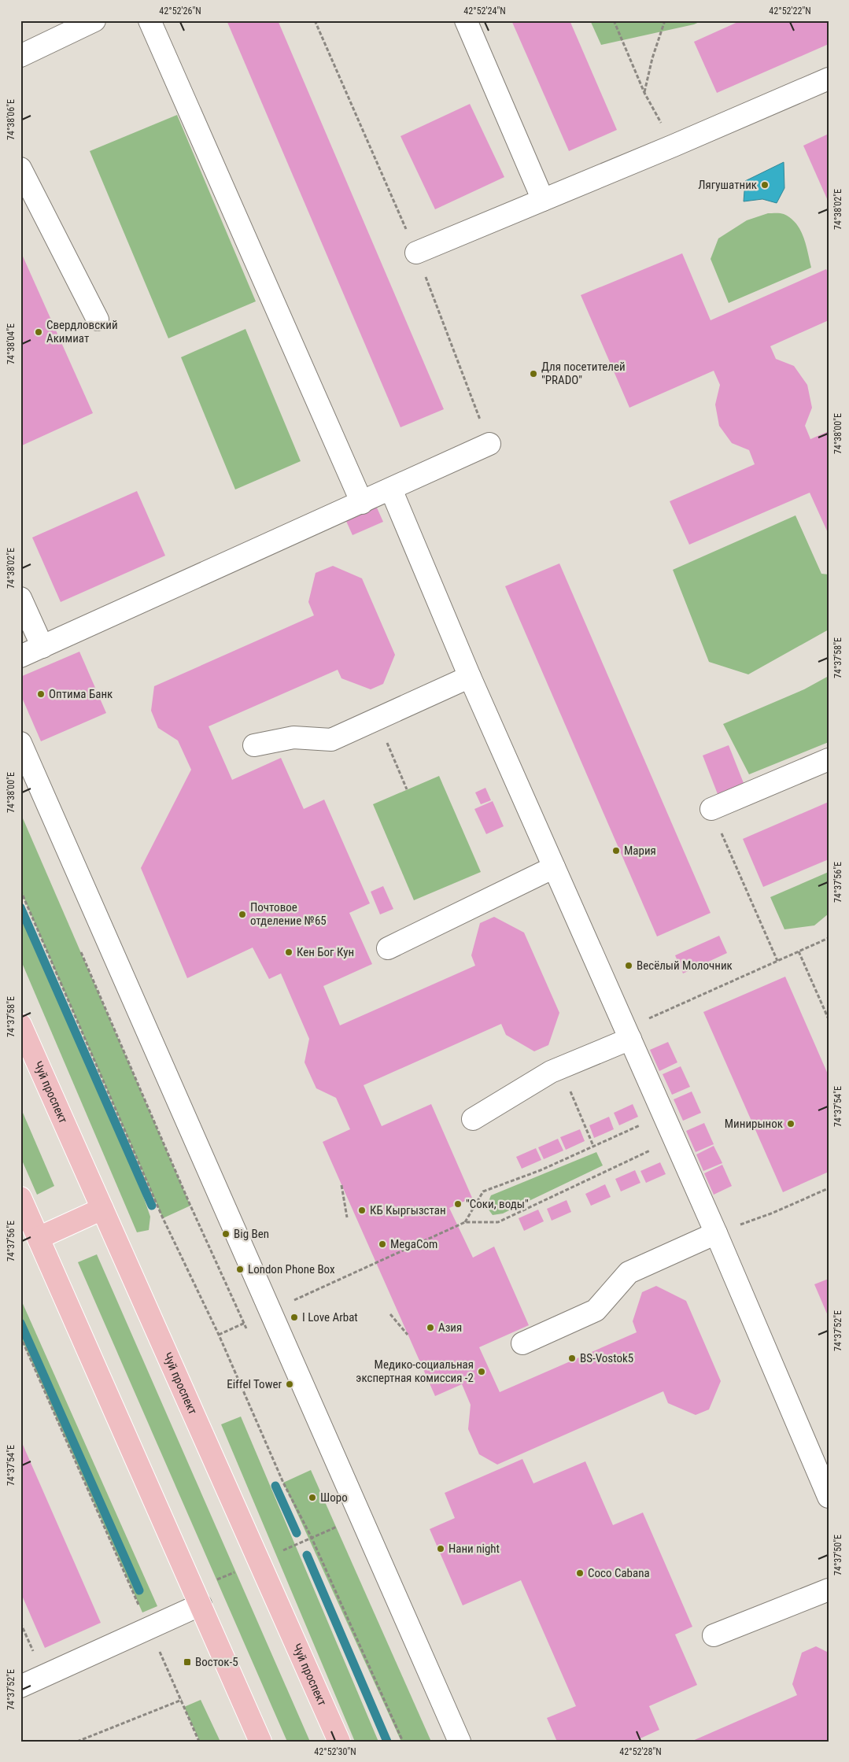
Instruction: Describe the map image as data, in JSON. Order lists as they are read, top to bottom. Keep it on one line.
{"streets":{"main road":["Чуй проспект"]},"places":{"other":["Лягушатник","Свердловский Акимиат","Для посетителей \"PRADO\"","Оптима Банк","Мария","Почтовое отделение №65","Кен Бог Кун","Весёлый Молочник","Минирынок","\"Соки, воды\"","КБ Кыргызстан","Big Ben","MegaCom","London Phone Box","I Love Arbat","Азия","BS-Vostok5","Медико-социальная экспертная комиссия -2","Eiffel Tower","Шоро","Нани night","Coco Cabana"],"transit":["Восток-5"]},"coordinates":["42°52'26\"N","42°52'24\"N","42°52'22\"N","74°38'06\"E","74°38'02\"E","74°38'04\"E","74°38'00\"E","74°37'58\"E","74°37'56\"E","74°37'54\"E","74°37'52\"E","74°37'50\"E","42°52'30\"N","42°52'28\"N"]}
